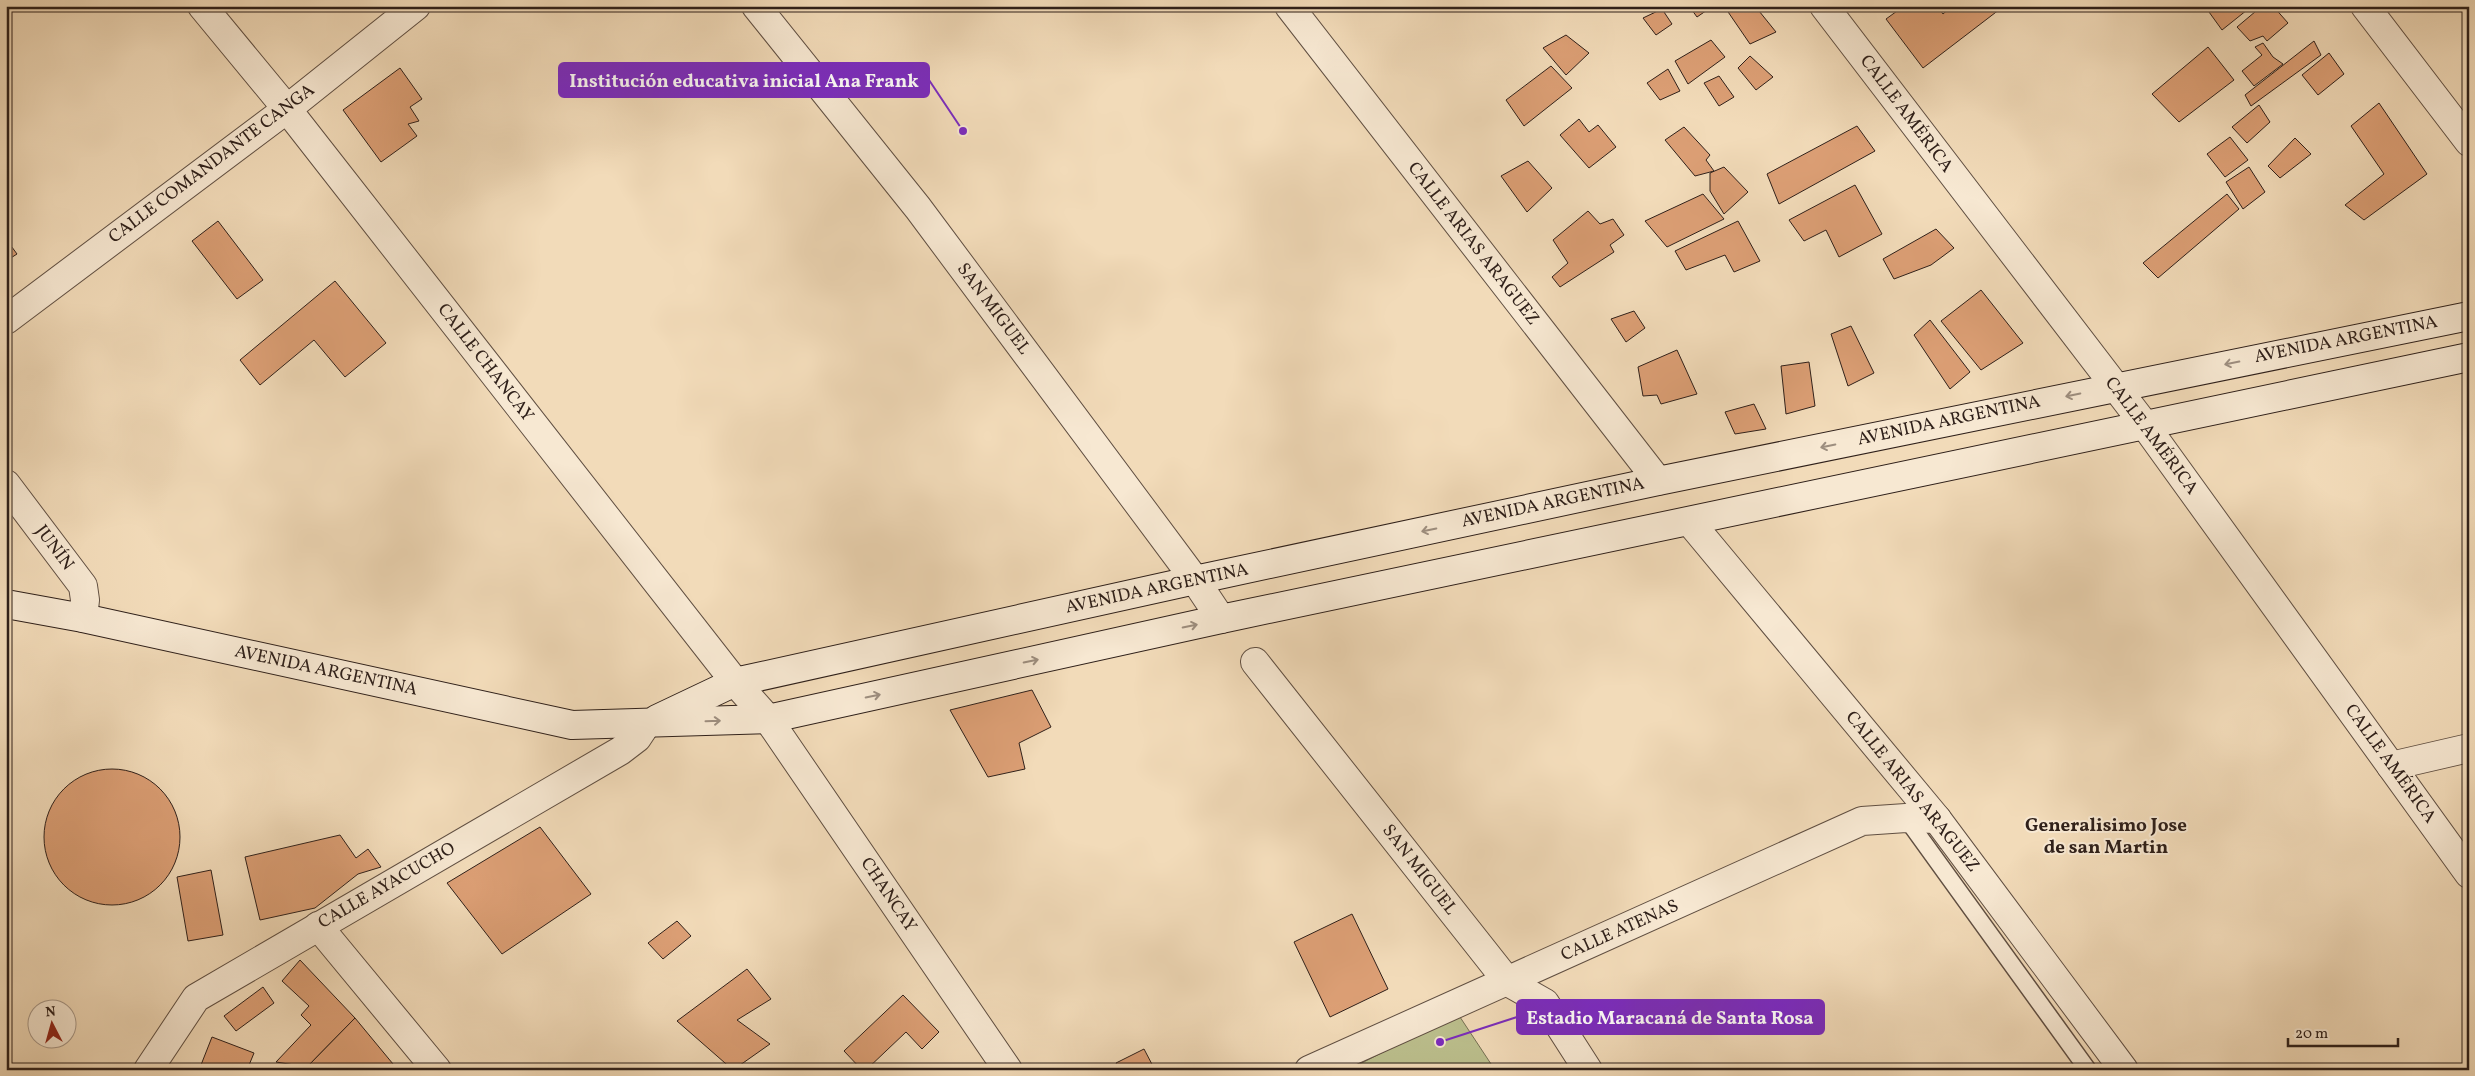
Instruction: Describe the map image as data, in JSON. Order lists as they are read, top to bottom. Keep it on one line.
{"streets":{"street":["CALLE AMÉRICA","CALLE COMANDANTE CANGA","CALLE ARIAS ARAGUEZ","SAN MIGUEL","AVENIDA ARGENTINA","CALLE CHANCAY","JUNÍN","CALLE AYACUCHO","CHANCAY","CALLE ATENAS"]},"crossings":[["CALLE AMÉRICA","AVENIDA ARGENTINA"],["CALLE COMANDANTE CANGA","CALLE CHANCAY"],["CALLE ARIAS ARAGUEZ","AVENIDA ARGENTINA"],["CALLE ARIAS ARAGUEZ","CALLE ATENAS"],["SAN MIGUEL","AVENIDA ARGENTINA"],["SAN MIGUEL","CALLE ATENAS"],["AVENIDA ARGENTINA","CALLE CHANCAY"],["AVENIDA ARGENTINA","JUNÍN"],["AVENIDA ARGENTINA","CALLE AYACUCHO"],["AVENIDA ARGENTINA","CHANCAY"],["CALLE CHANCAY","CHANCAY"]],"districts":["Generalisimo Jose de san Martin"],"places":["Institución educativa inicial Ana Frank","Estadio Maracaná de Santa Rosa"],"scale_bar":"20 m","north":"top"}
